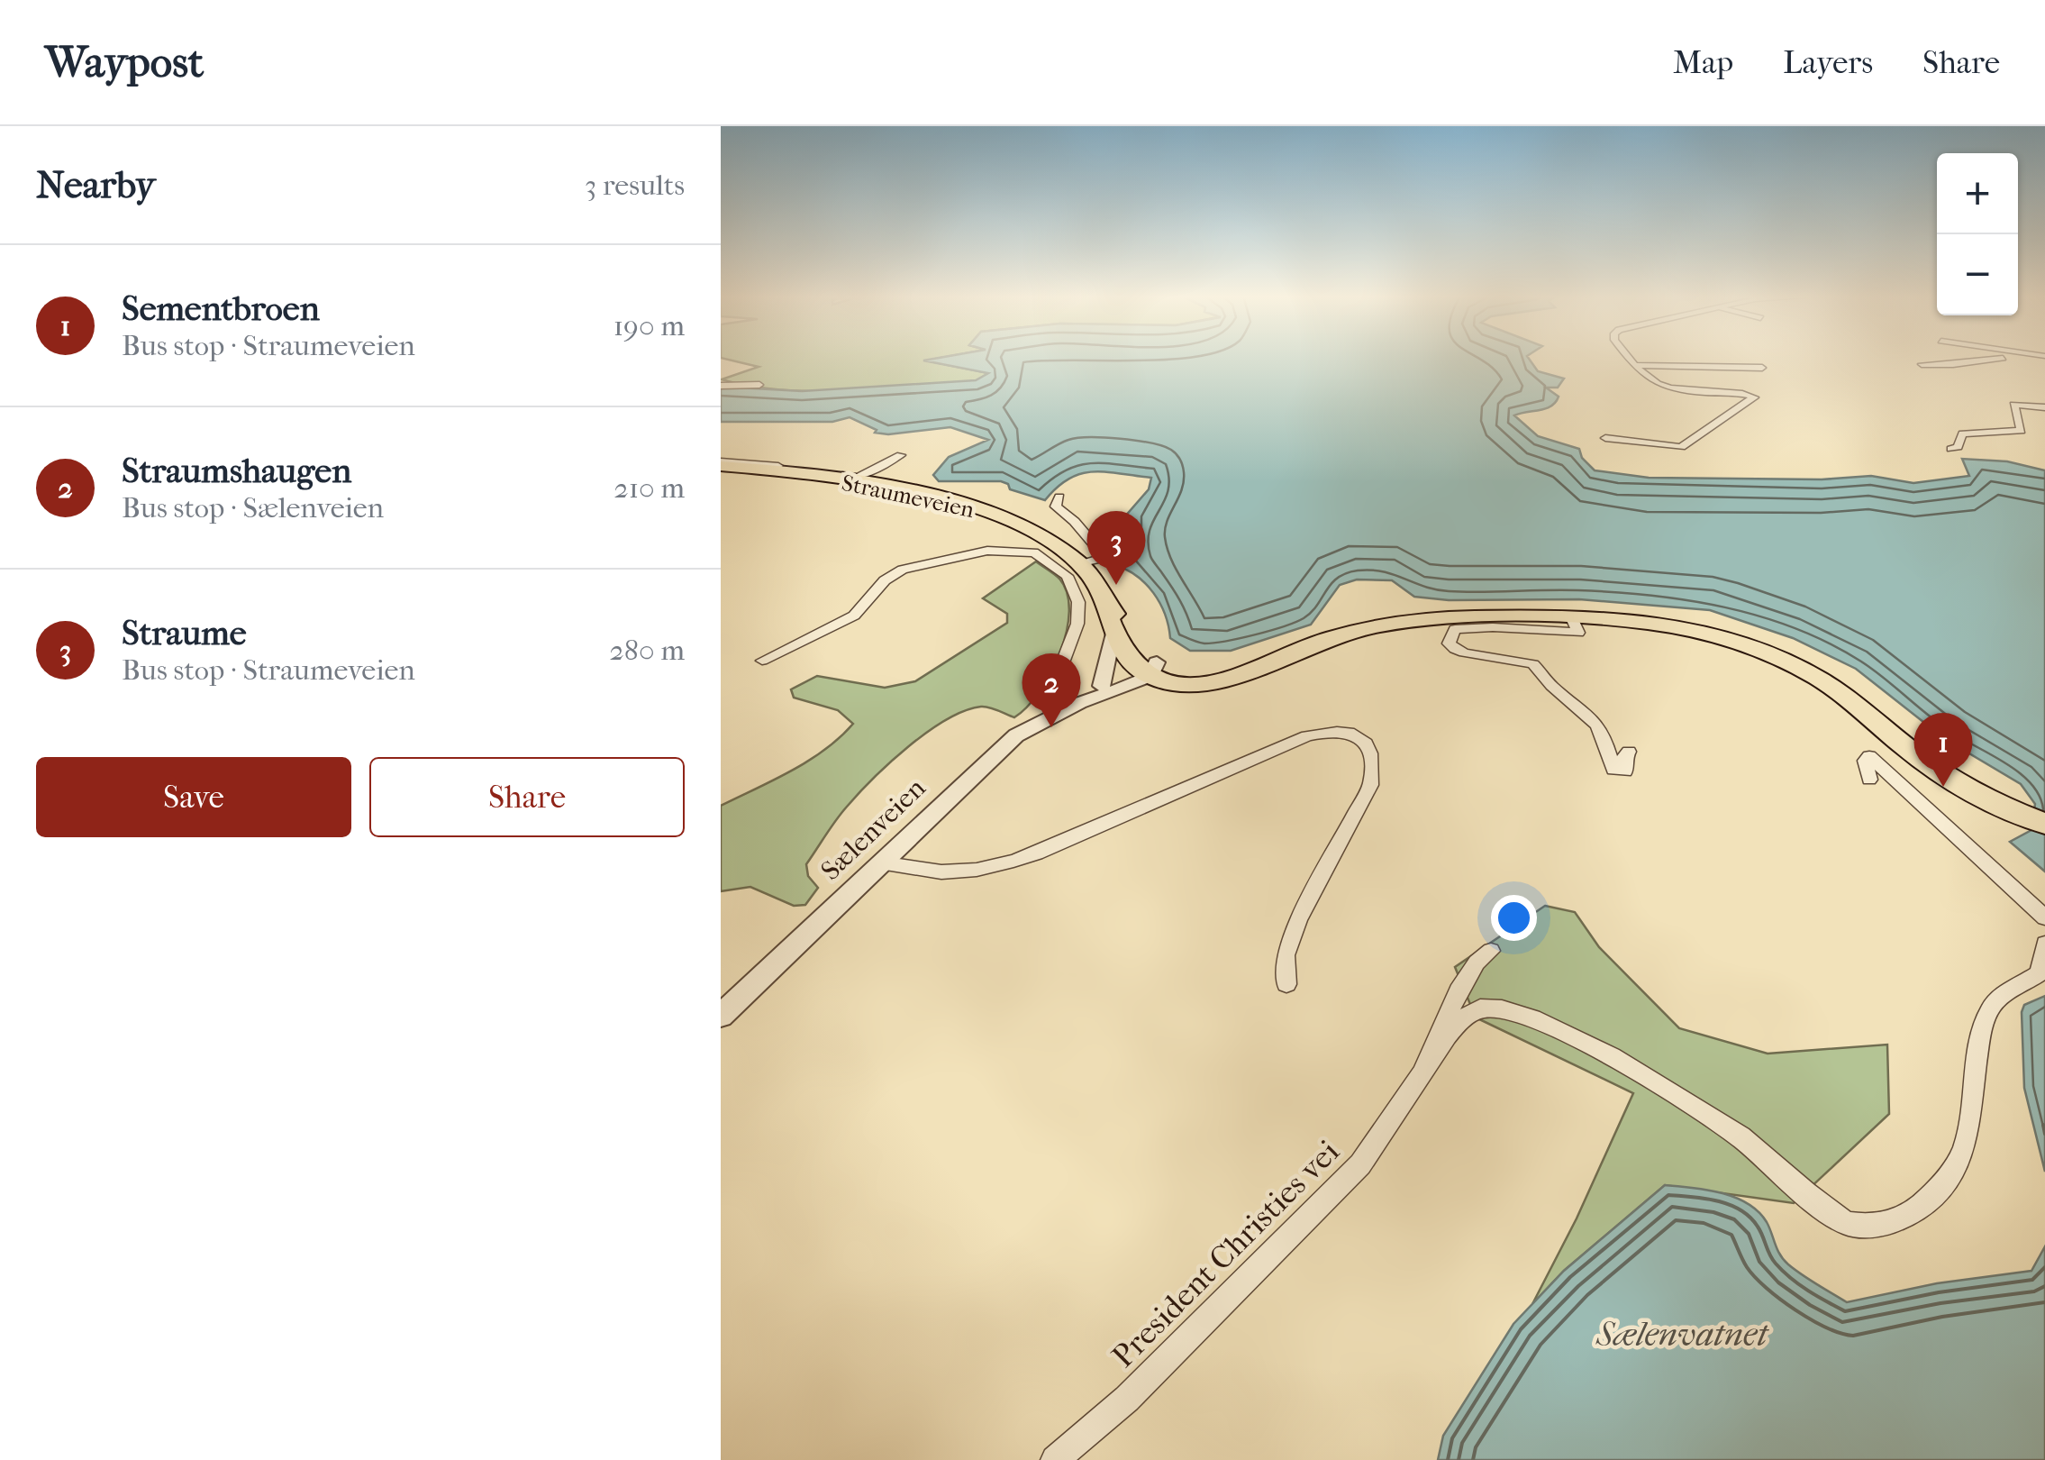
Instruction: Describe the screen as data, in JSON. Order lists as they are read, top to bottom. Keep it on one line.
{"streets":{"main road":["Straumeveien"],"street":["Sælenveien","President Christies vei"]},"crossings":[["Straumeveien","Sælenveien"]],"water":["Sælenvatnet"],"page":{"header":"Waypost","nav":["Map","Layers","Share"],"heading":["Nearby","3 results"],"map_buttons":["+","−"],"list":[{"mark":"1","name":"Sementbroen","note":"Bus stop · Straumeveien","value":"190 m"},{"mark":"2","name":"Straumshaugen","note":"Bus stop · Sælenveien","value":"210 m"},{"mark":"3","name":"Straume","note":"Bus stop · Straumeveien","value":"280 m"}],"pins":["3","2","1"],"buttons":["Save","Share"]}}
